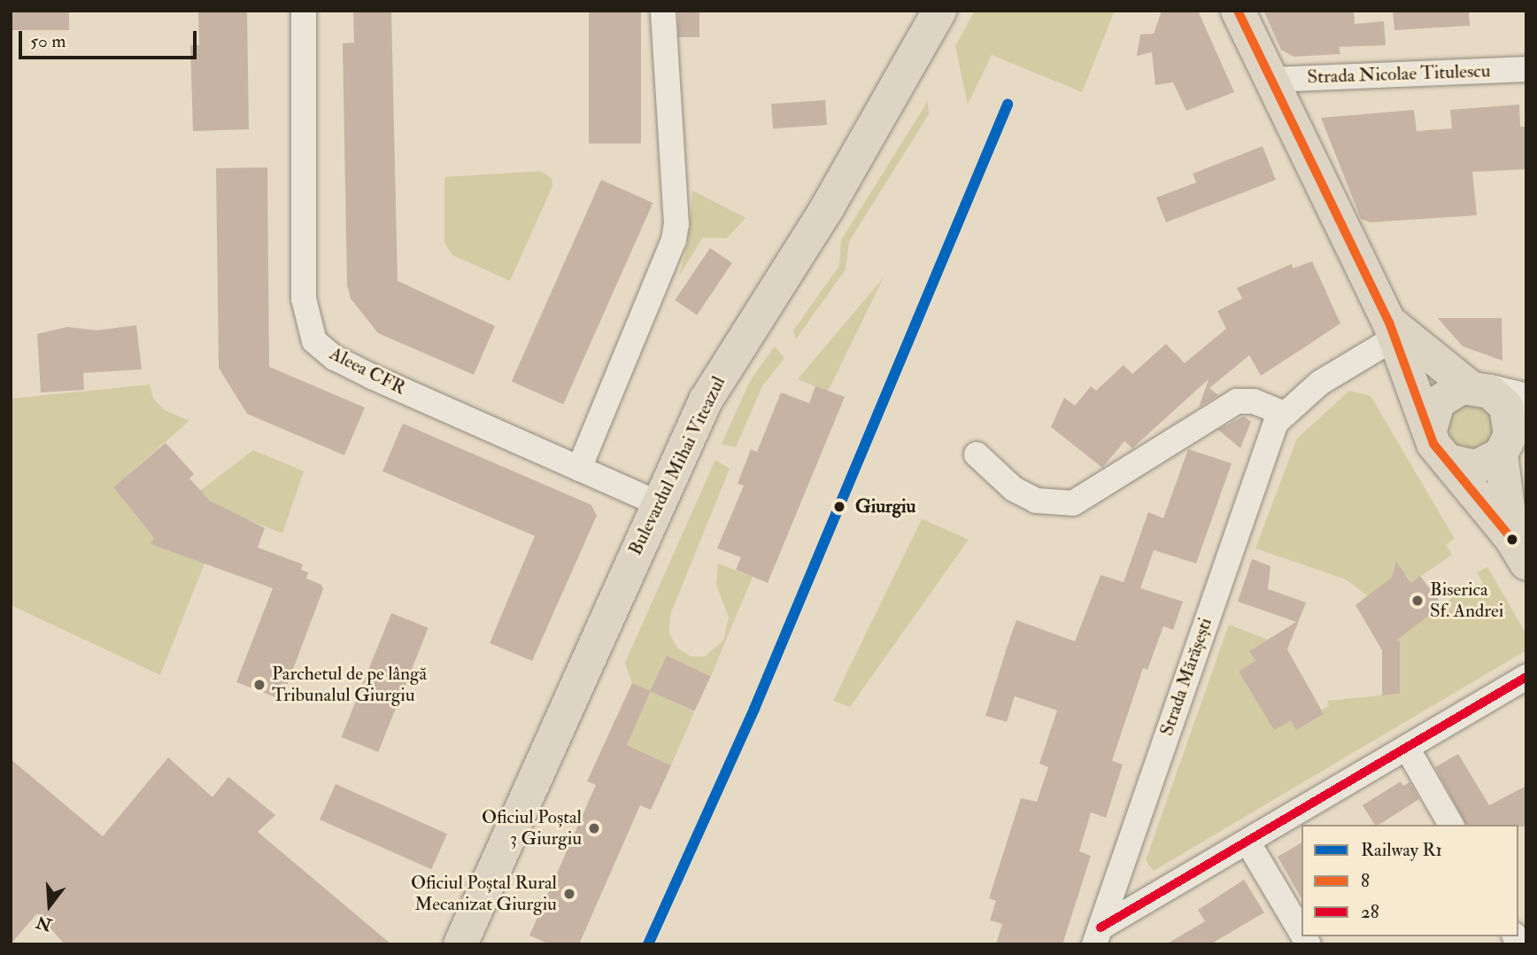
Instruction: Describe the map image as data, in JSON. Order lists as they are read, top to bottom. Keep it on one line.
{"streets":{"main road":["Bulevardul Mihai Viteazul"],"street":["Strada Nicolae Titulescu","Aleea CFR","Strada Mărășești"]},"crossings":[["Aleea CFR","Bulevardul Mihai Viteazul"]],"places":["Giurgiu","Biserica Sf. Andrei","Parchetul de pe lângă Tribunalul Giurgiu","Oficiul Poștal 3 Giurgiu","Oficiul Poștal Rural Mecanizat Giurgiu"],"lines":["transit line 8","rail line R1","transit line 28"],"legend":["Railway R1","8","28"],"scale_bar":"50 m","north":"bottom"}
